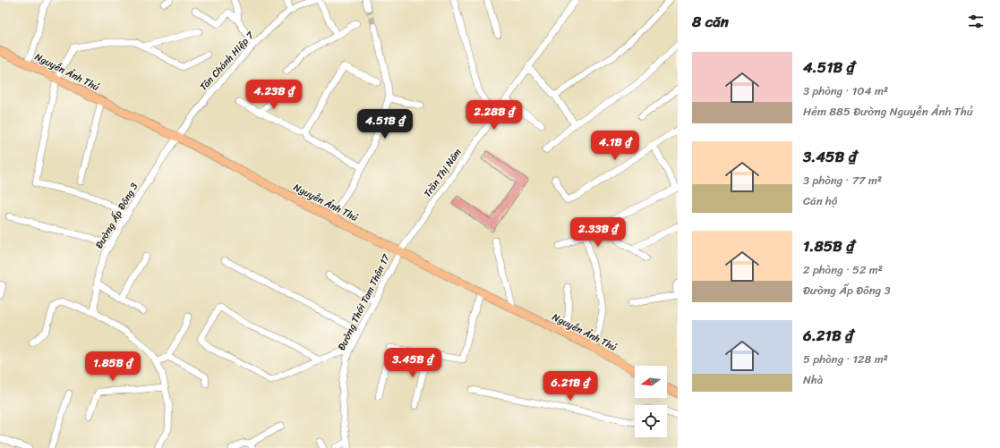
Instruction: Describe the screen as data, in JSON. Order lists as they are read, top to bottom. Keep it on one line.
{"streets":{"main road":["Nguyễn Ảnh Thủ"],"street":["Tân Chánh Hiệp 7","Trần Thị Năm","Đường Ấp Đông 3","Đường Thới Tam Thôn 17"]},"crossings":[["Tân Chánh Hiệp 7","Nguyễn Ảnh Thủ"],["Tân Chánh Hiệp 7","Đường Ấp Đông 3"],["Nguyễn Ảnh Thủ","Trần Thị Năm"],["Nguyễn Ảnh Thủ","Đường Ấp Đông 3"],["Nguyễn Ảnh Thủ","Đường Thới Tam Thôn 17"],["Trần Thị Năm","Đường Thới Tam Thôn 17"]],"north":"left","page":{"heading":"8 căn","list":[{"name":"4.51B ₫","note":"3 phòng · 104 m² · Hẻm 885 Đường Nguyễn Ảnh Thủ"},{"name":"3.45B ₫","note":"3 phòng · 77 m² · Căn hộ"},{"name":"1.85B ₫","note":"2 phòng · 52 m² · Đường Ấp Đông 3"},{"name":"6.21B ₫","note":"5 phòng · 128 m² · Nhà"}],"price":["4.23B ₫","2.28B ₫","4.51B ₫","4.1B ₫","2.33B ₫","3.45B ₫","1.85B ₫","6.21B ₫"]}}
